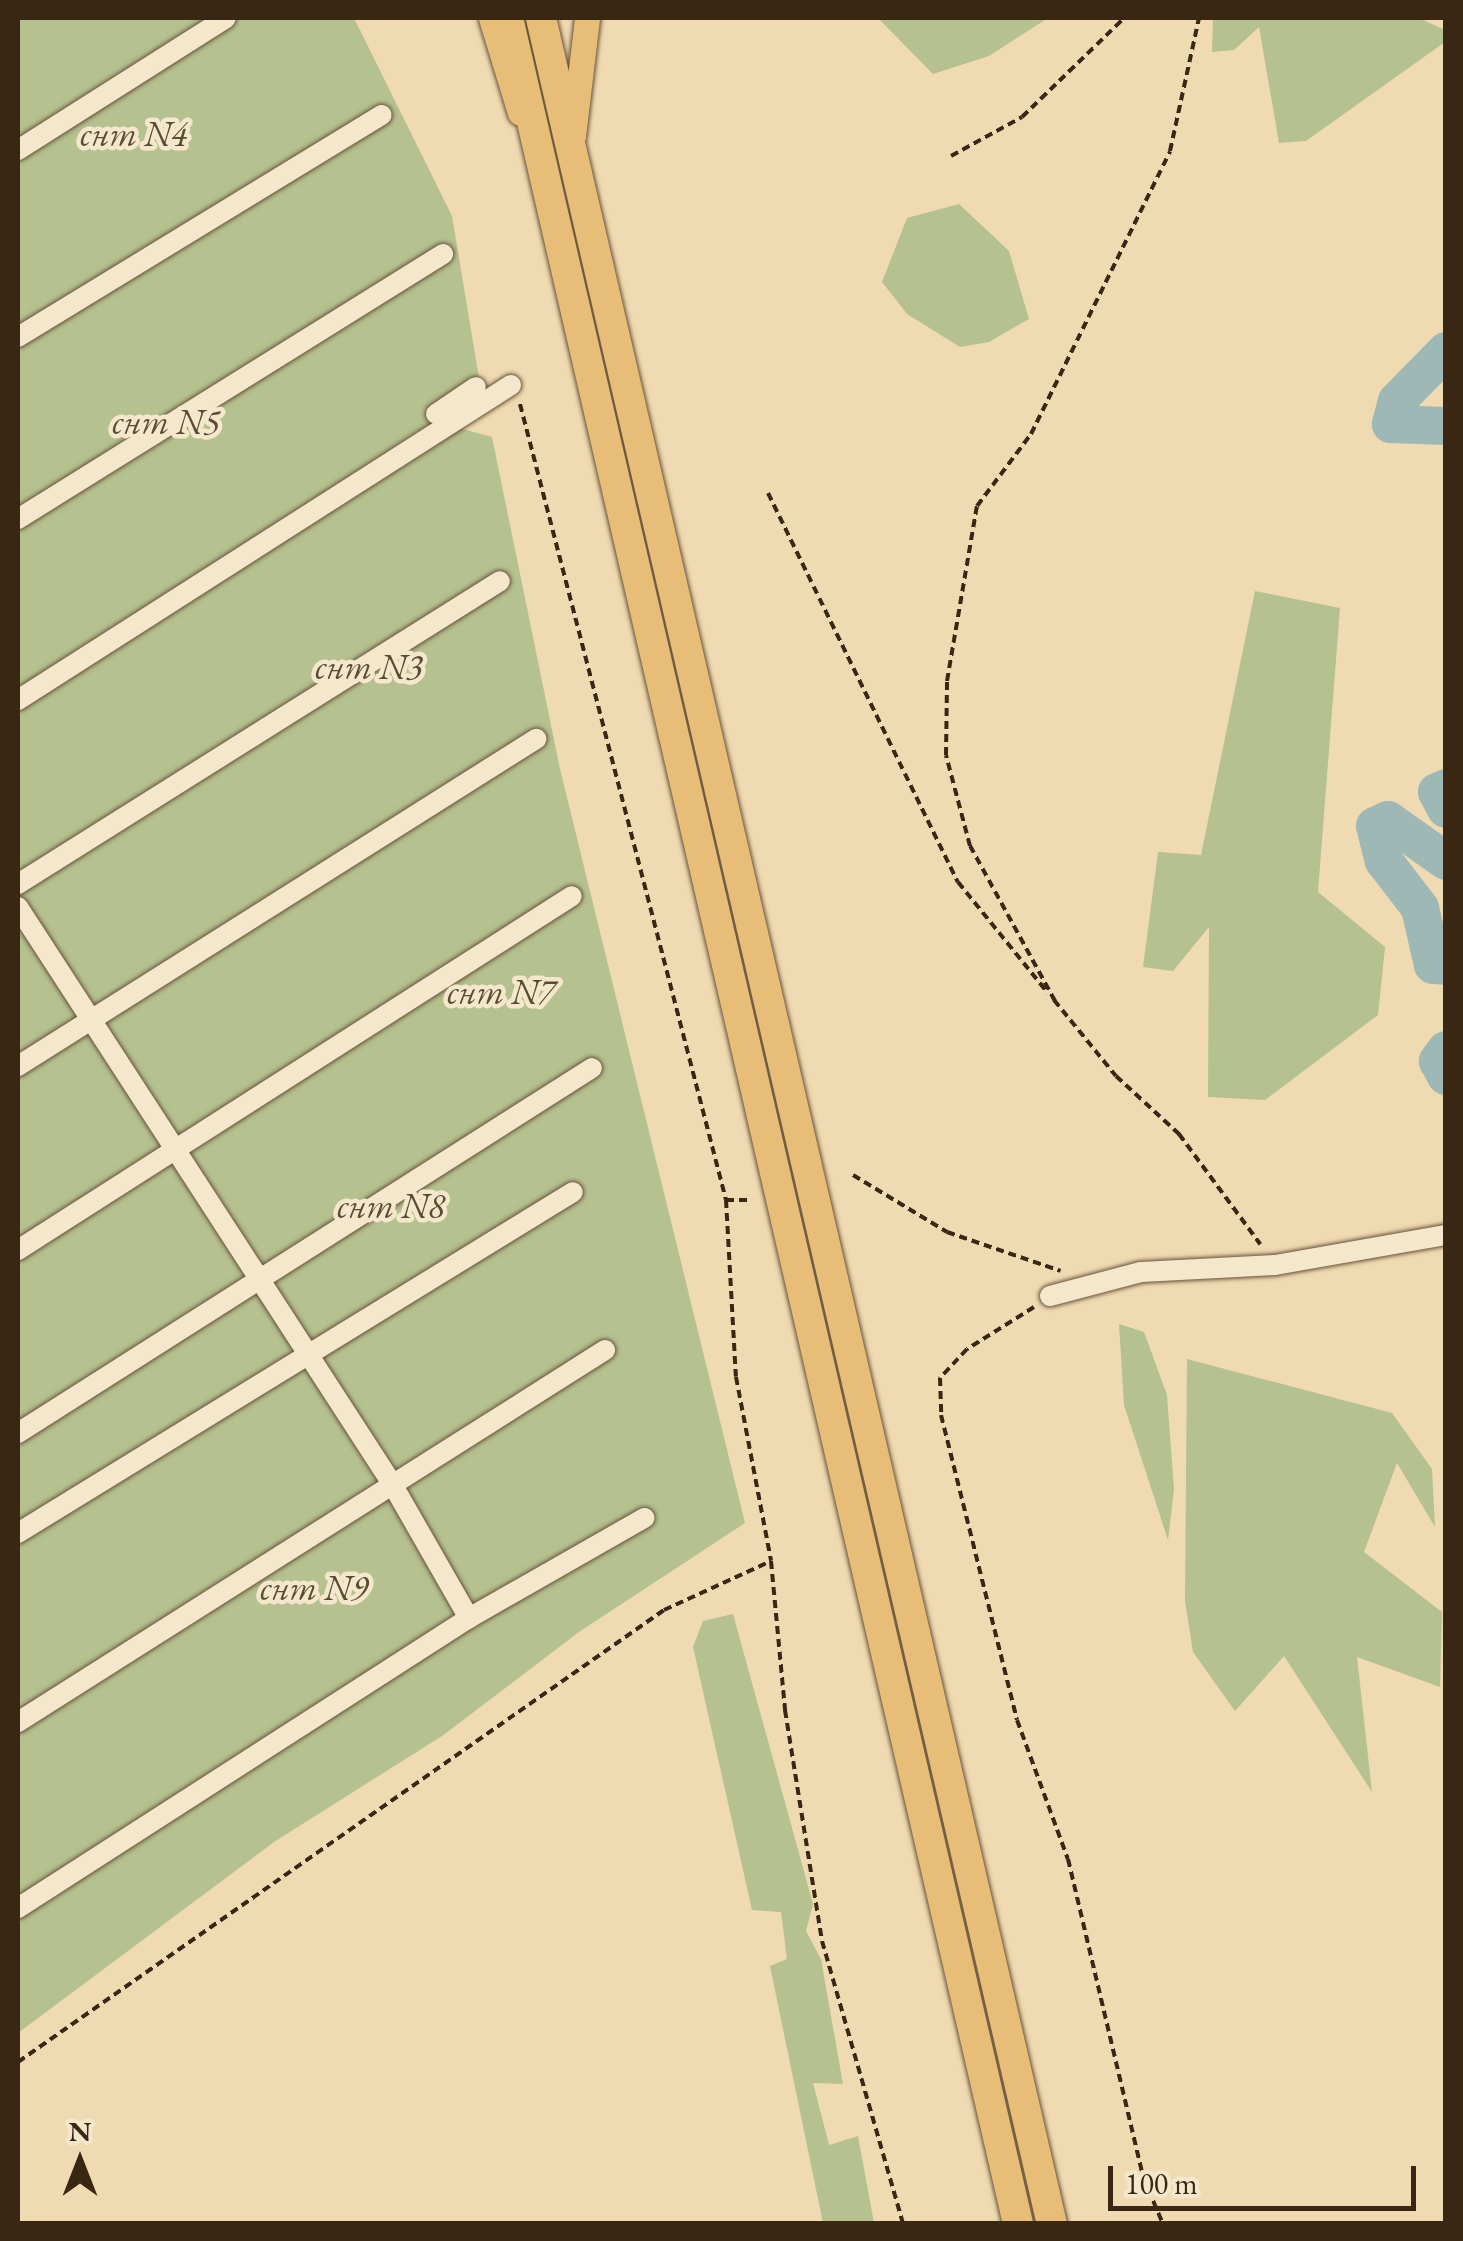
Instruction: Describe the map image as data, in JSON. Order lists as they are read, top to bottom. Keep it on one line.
{"parks":["снт N4","снт N5","снт N3","снт N7","снт N8","снт N9"],"scale_bar":"100 m","north":"top"}
